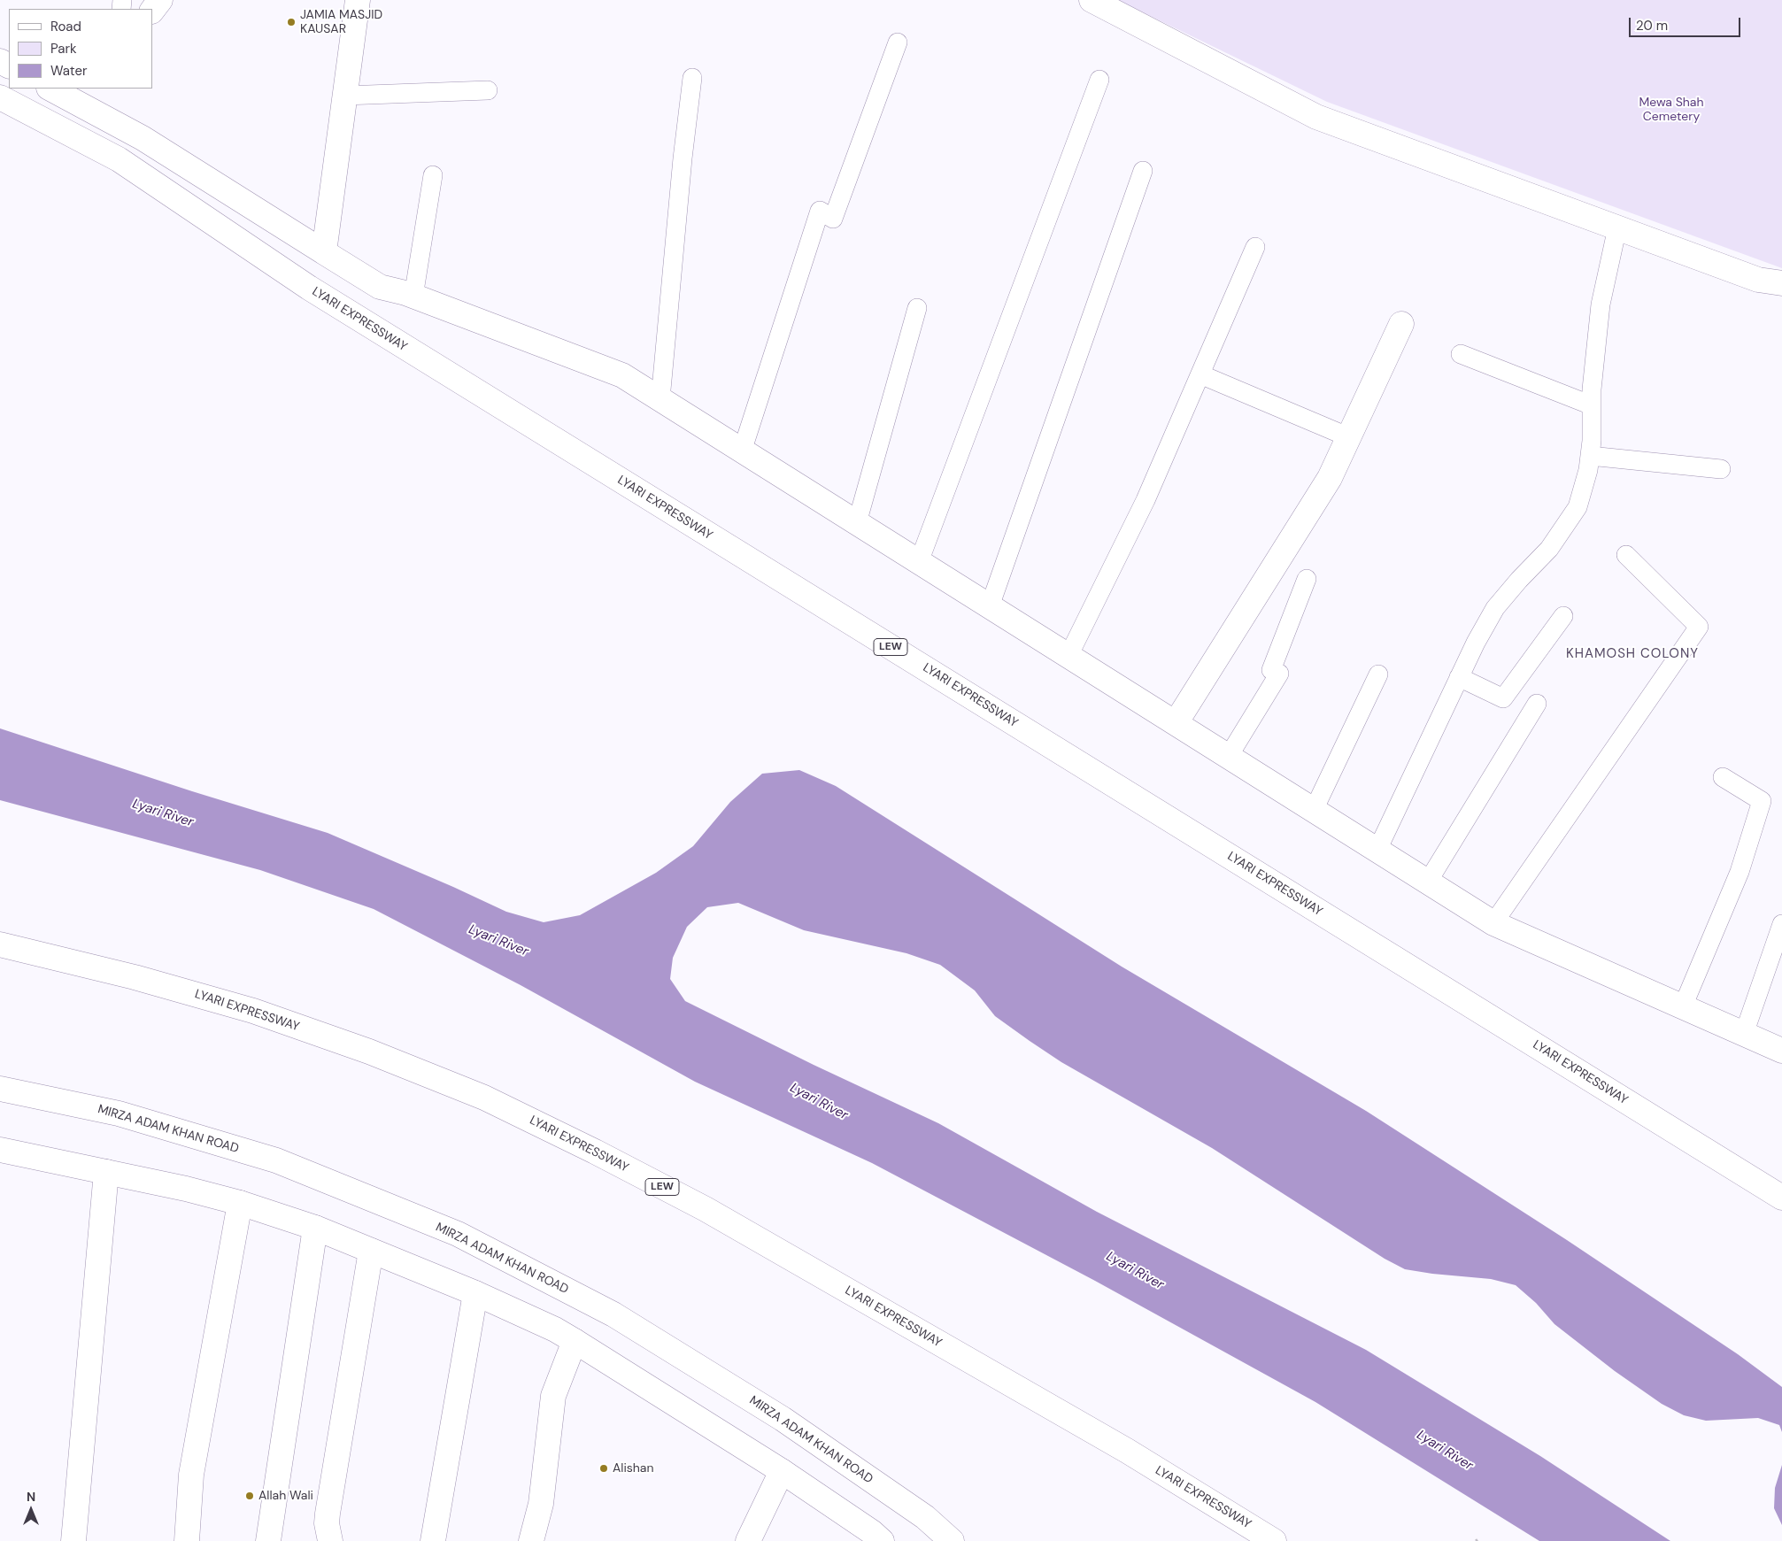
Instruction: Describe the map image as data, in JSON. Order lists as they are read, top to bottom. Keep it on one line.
{"streets":{"main road":["LYARI EXPRESSWAY","LEW","MIRZA ADAM KHAN ROAD"]},"districts":["KHAMOSH COLONY"],"water":["Lyari River"],"parks":["Mewa Shah Cemetery"],"places":["JAMIA MASJID KAUSAR","Alishan","Allah Wali"],"legend":["Road","Park","Water"],"scale_bar":"20 m","north":"top"}
